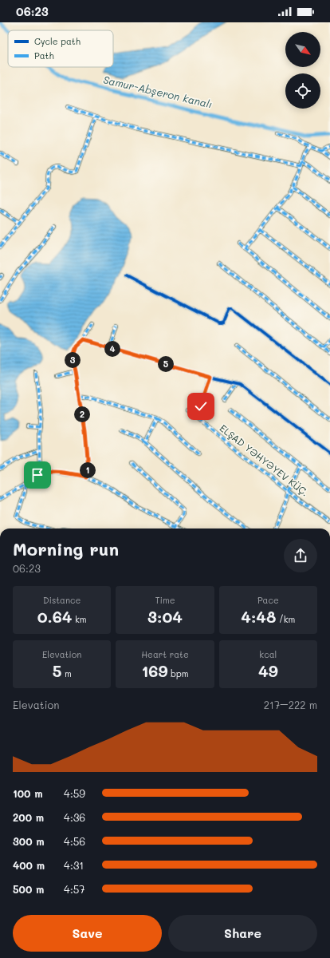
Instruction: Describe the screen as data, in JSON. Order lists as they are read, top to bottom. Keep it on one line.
{"streets":{"street":["ELŞAD YƏHYƏYEV KÜÇ."]},"water":["Samur-Abşeron kanalı"],"legend":["Cycle path","Path"],"north":"bottom right","page":{"status":"06:23","pins":["4","3","5","2","1"],"heading":["Morning run","06:23"],"stats":[["Distance","0.64 km"],["Time","3:04"],["Pace","4:48 /km"],["Elevation","5 m"],["Heart rate","169 bpm"],["kcal","49"]],"chart":["Elevation","217–222 m"],"list":[{"name":"100 m","note":"4:59"},{"name":"200 m","note":"4:36"},{"name":"300 m","note":"4:56"},{"name":"400 m","note":"4:31"},{"name":"500 m","note":"4:57"}],"buttons":["Save","Share"]}}
